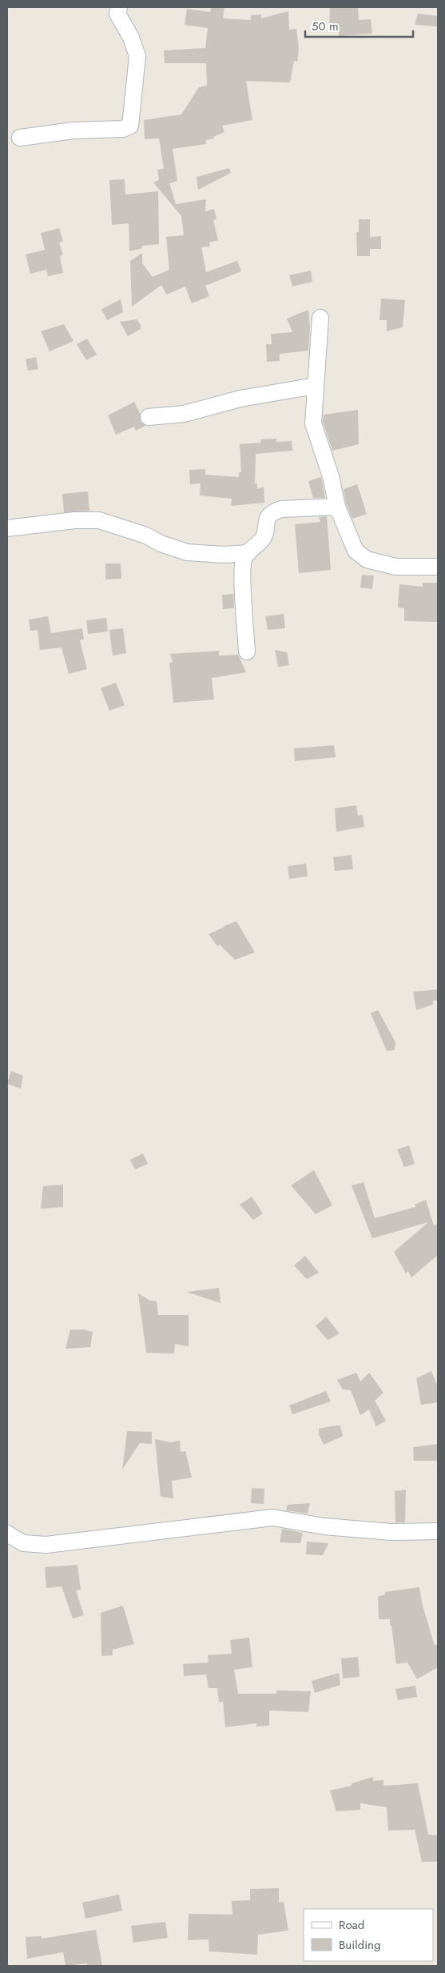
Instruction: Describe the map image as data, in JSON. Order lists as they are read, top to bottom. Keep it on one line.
{"legend":["Road","Building"],"scale_bar":"50 m"}
